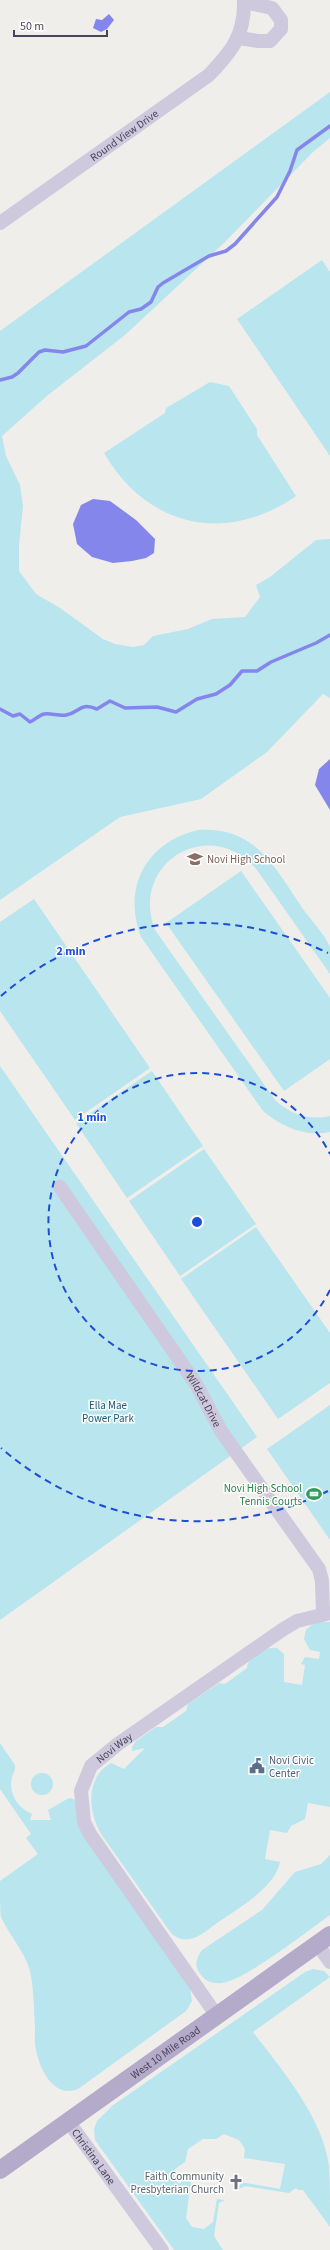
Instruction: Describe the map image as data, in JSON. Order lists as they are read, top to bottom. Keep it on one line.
{"streets":{"main road":["West 10 Mile Road"],"street":["Round View Drive","Wildcat Drive","Novi Way","Christina Lane"]},"crossings":[["Wildcat Drive","Novi Way"],["Novi Way","West 10 Mile Road"],["West 10 Mile Road","Christina Lane"]],"parks":["Ella Mae Power Park"],"places":{"school or university":["Novi High School"],"sports":["Novi High School Tennis Courts"],"public building":["Novi Civic Center"],"church":["Faith Community Presbyterian Church"]},"scale_bar":"50 m","rings":["2 min","1 min"]}
